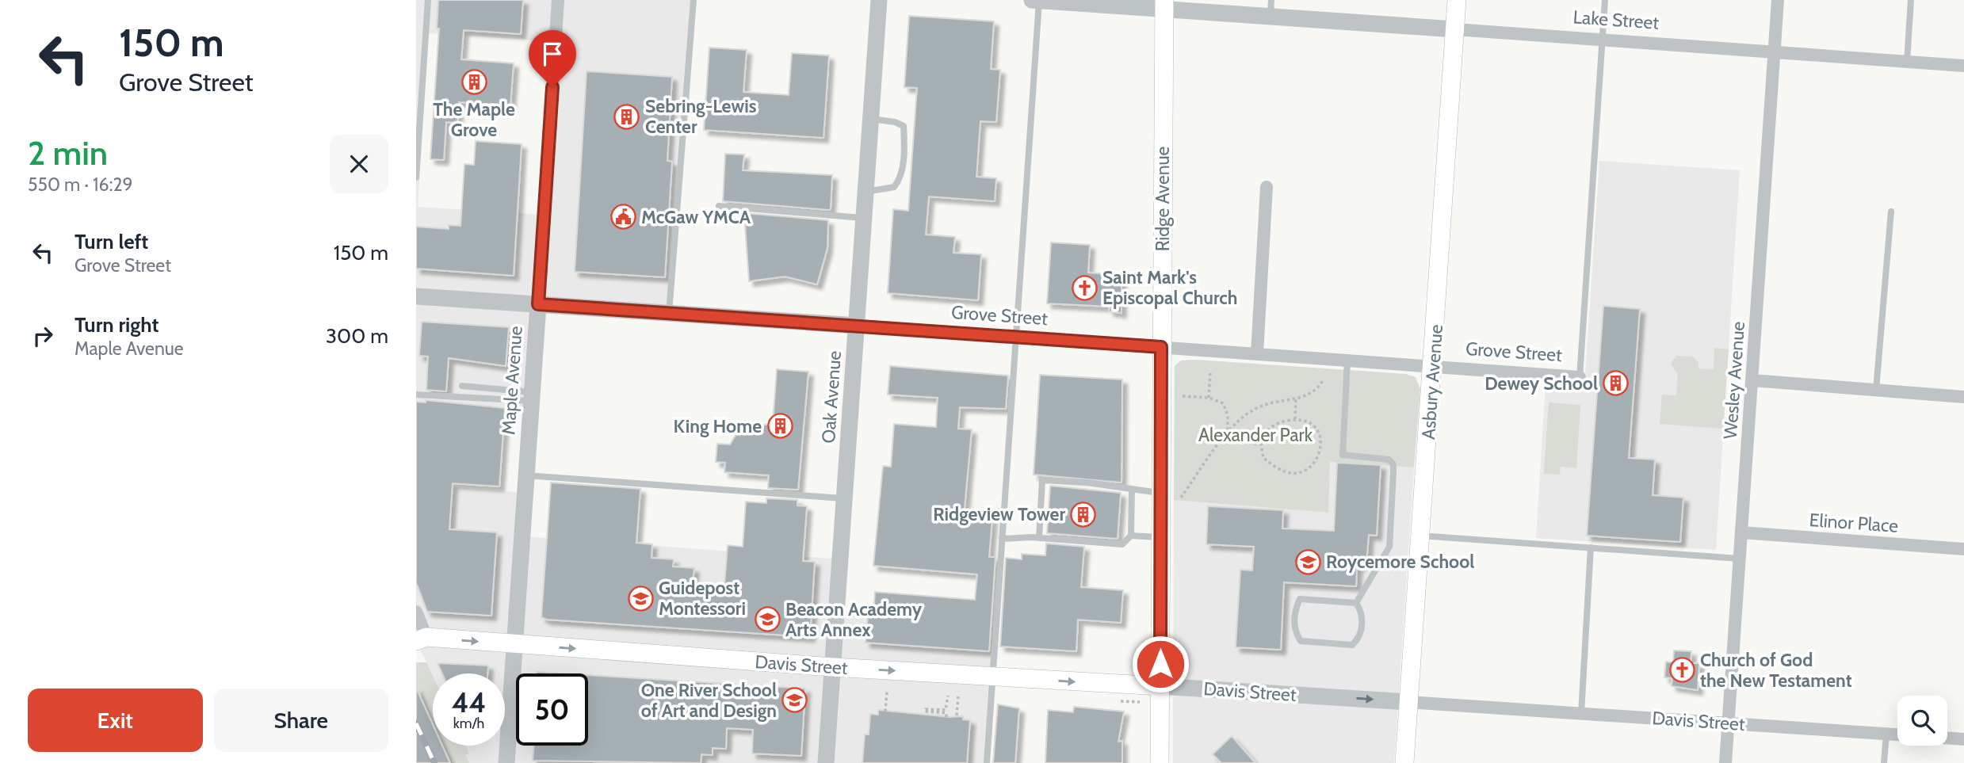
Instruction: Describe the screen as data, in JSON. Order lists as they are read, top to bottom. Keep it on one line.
{"streets":{"main road":["Ridge Avenue","Asbury Avenue","Davis Street"],"street":["Lake Street","Grove Street","Maple Avenue","Wesley Avenue","Oak Avenue","Elinor Place"]},"crossings":[["Lake Street","Ridge Avenue"],["Lake Street","Wesley Avenue"],["Lake Street","Asbury Avenue"],["Ridge Avenue","Grove Street"],["Ridge Avenue","Davis Street"],["Grove Street","Maple Avenue"],["Grove Street","Asbury Avenue"],["Grove Street","Oak Avenue"],["Maple Avenue","Davis Street"],["Wesley Avenue","Elinor Place"],["Wesley Avenue","Davis Street"],["Asbury Avenue","Davis Street"],["Oak Avenue","Davis Street"]],"one_way":["Davis Street"],"parks":["Alexander Park"],"places":{"building":["The Maple Grove","Sebring-Lewis Center","Dewey School","King Home","Ridgeview Tower"],"public building":["McGaw YMCA"],"church":["Saint Mark's Episcopal Church","Church of God the New Testament"],"school or university":["Roycemore School","Guidepost Montessori","Beacon Academy Arts Annex","One River School of Art and Design"]},"page":{"turn":["150 m","Grove Street"],"heading":["2 min","550 m · 16:29"],"list":[{"name":"Turn left","note":"Grove Street","value":"150 m"},{"name":"Turn right","note":"Maple Avenue","value":"300 m"}],"speed":"44 km/h","limit":"50","buttons":["Exit","Share"]}}
